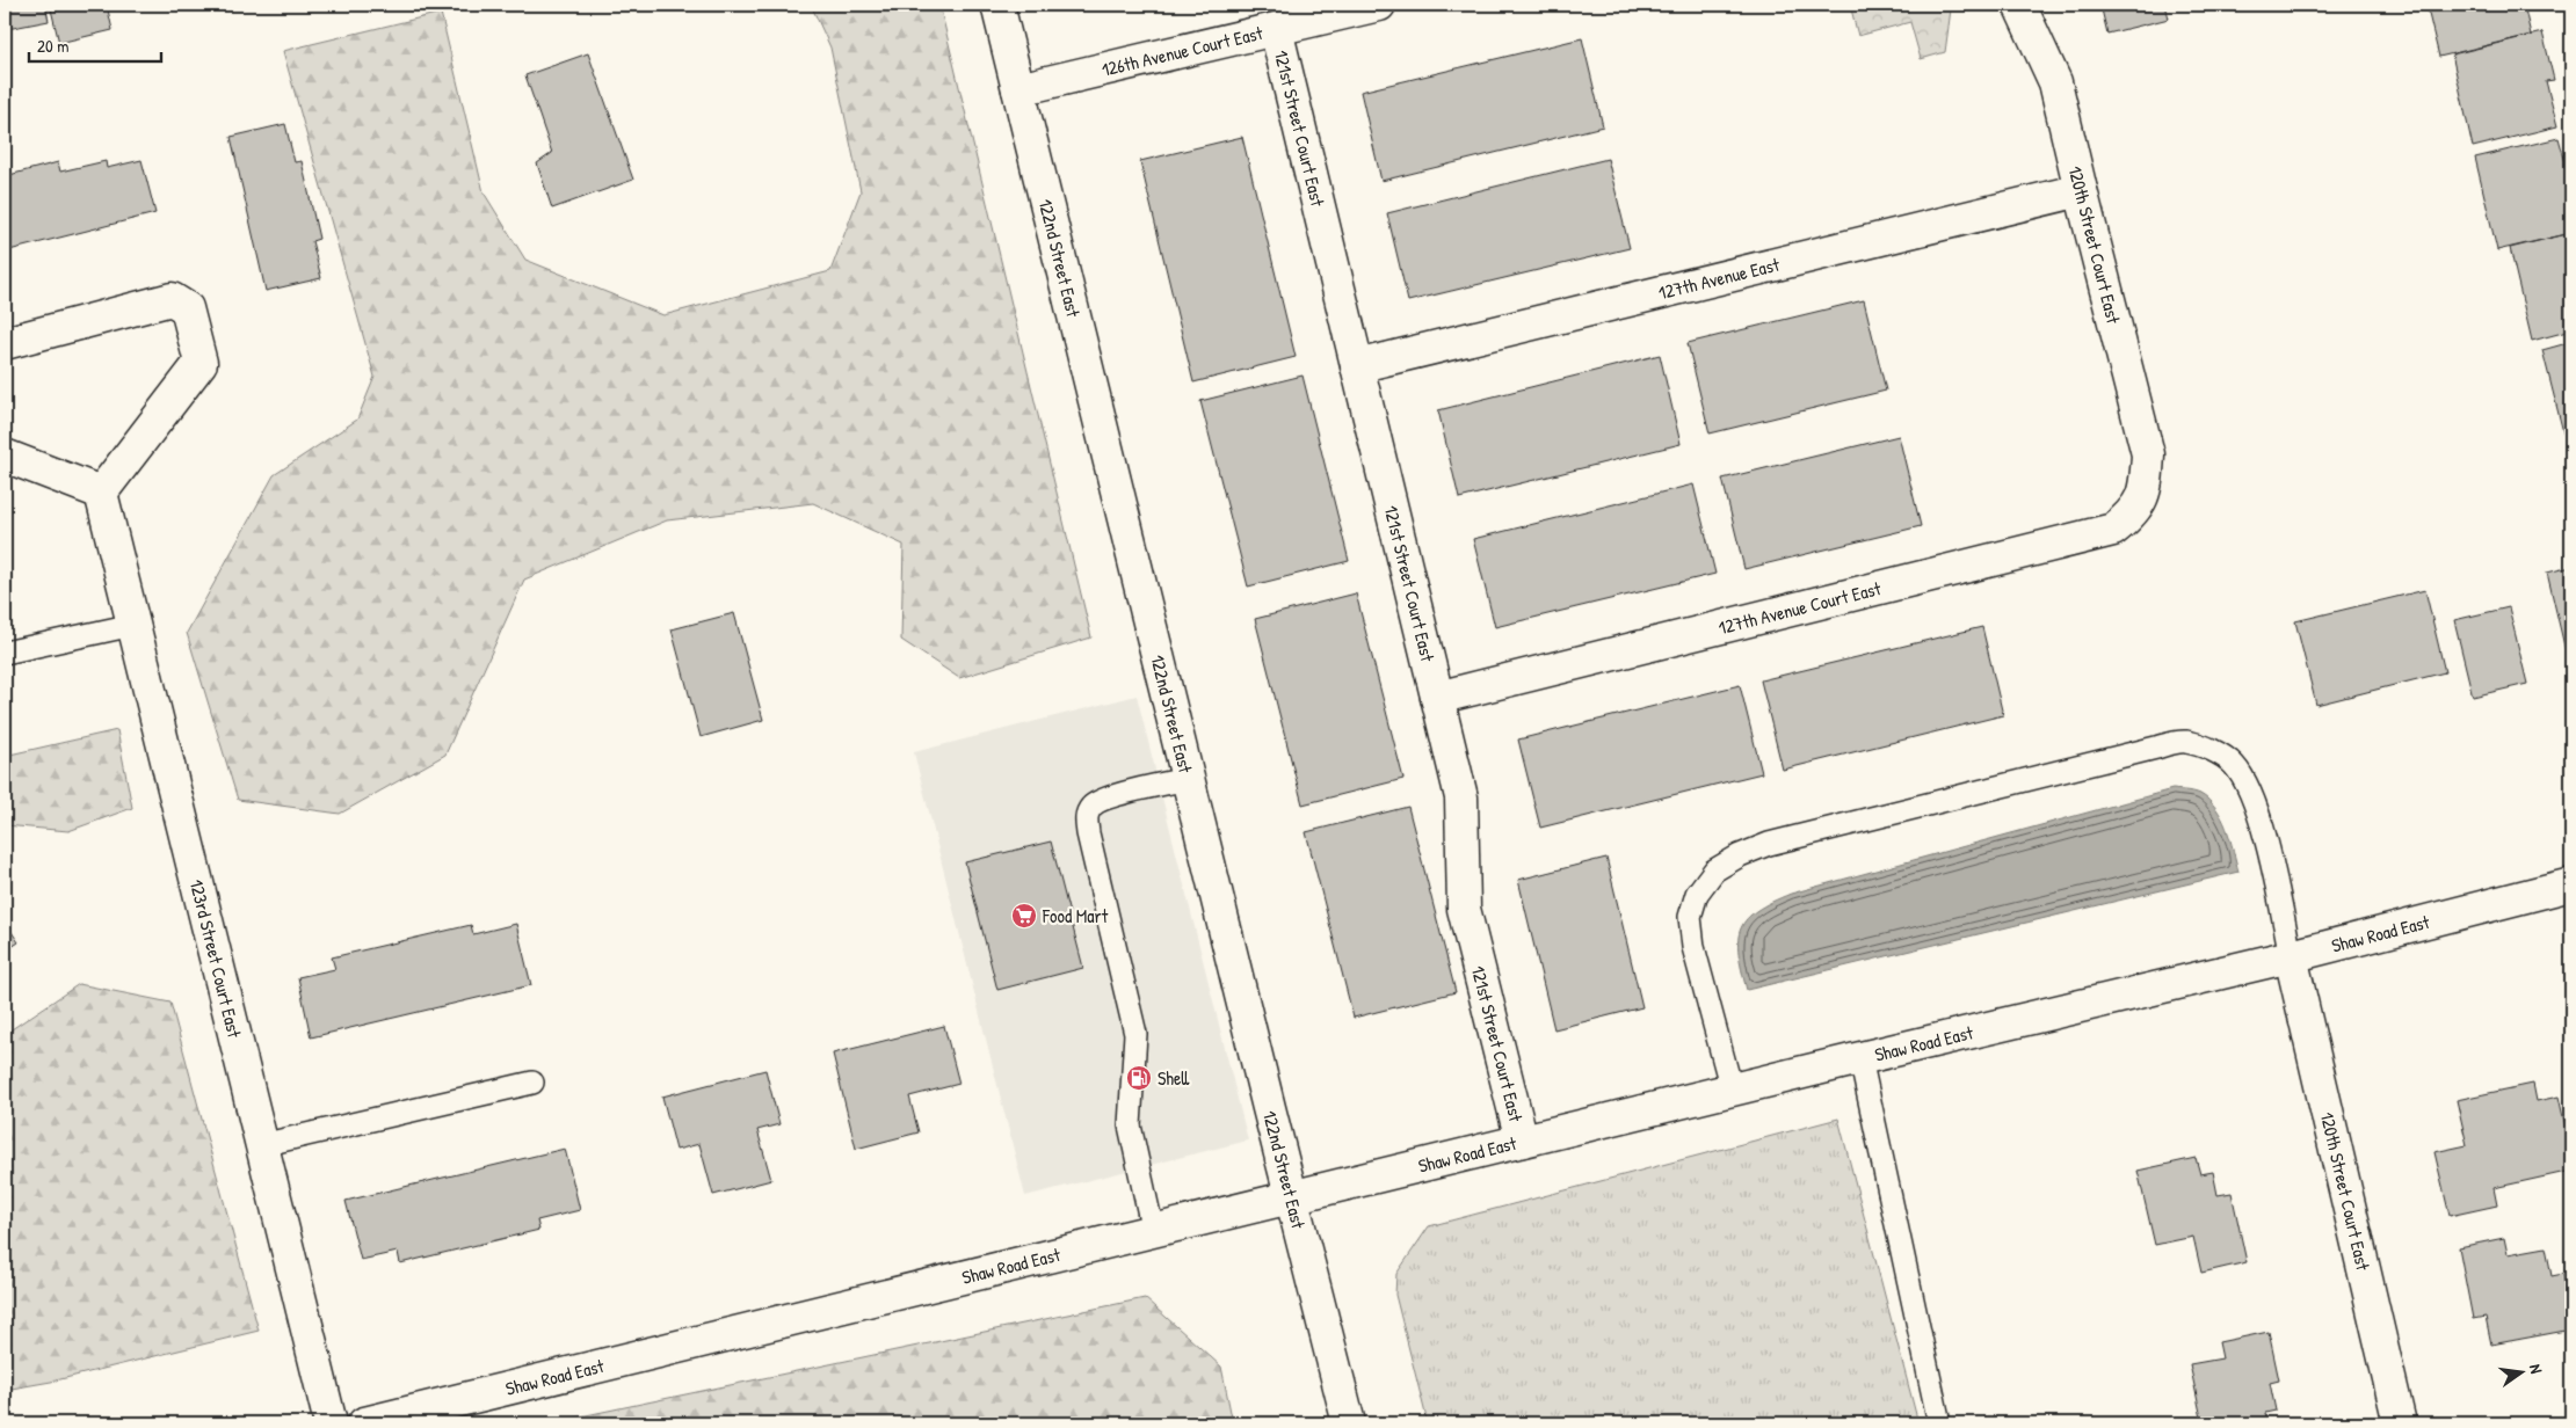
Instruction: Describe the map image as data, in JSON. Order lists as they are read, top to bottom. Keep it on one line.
{"streets":{"street":["126th Avenue Court East","121st Street Court East","120th Street Court East","122nd Street East","127th Avenue East","127th Avenue Court East","Shaw Road East","123rd Street Court East"]},"crossings":[["126th Avenue Court East","121st Street Court East"],["126th Avenue Court East","122nd Street East"],["121st Street Court East","127th Avenue East"],["121st Street Court East","127th Avenue Court East"],["121st Street Court East","Shaw Road East"],["120th Street Court East","127th Avenue East"],["120th Street Court East","127th Avenue Court East"],["120th Street Court East","Shaw Road East"],["122nd Street East","Shaw Road East"]],"places":{"supermarket":["Food Mart"],"fuel station":["Shell"]},"scale_bar":"20 m","north":"right"}
